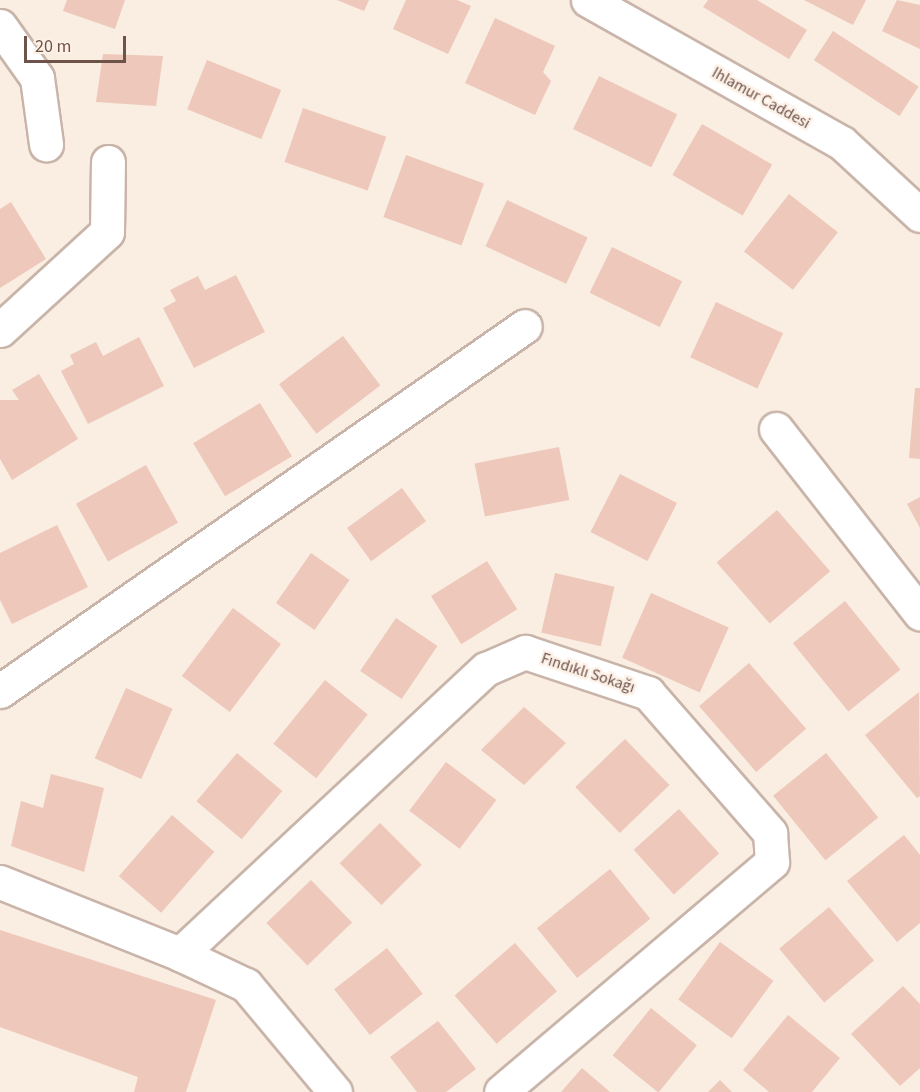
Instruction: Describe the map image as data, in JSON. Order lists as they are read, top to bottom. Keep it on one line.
{"streets":{"street":["Ihlamur Caddesi","Fındıklı Sokağı"]},"scale_bar":"20 m"}
